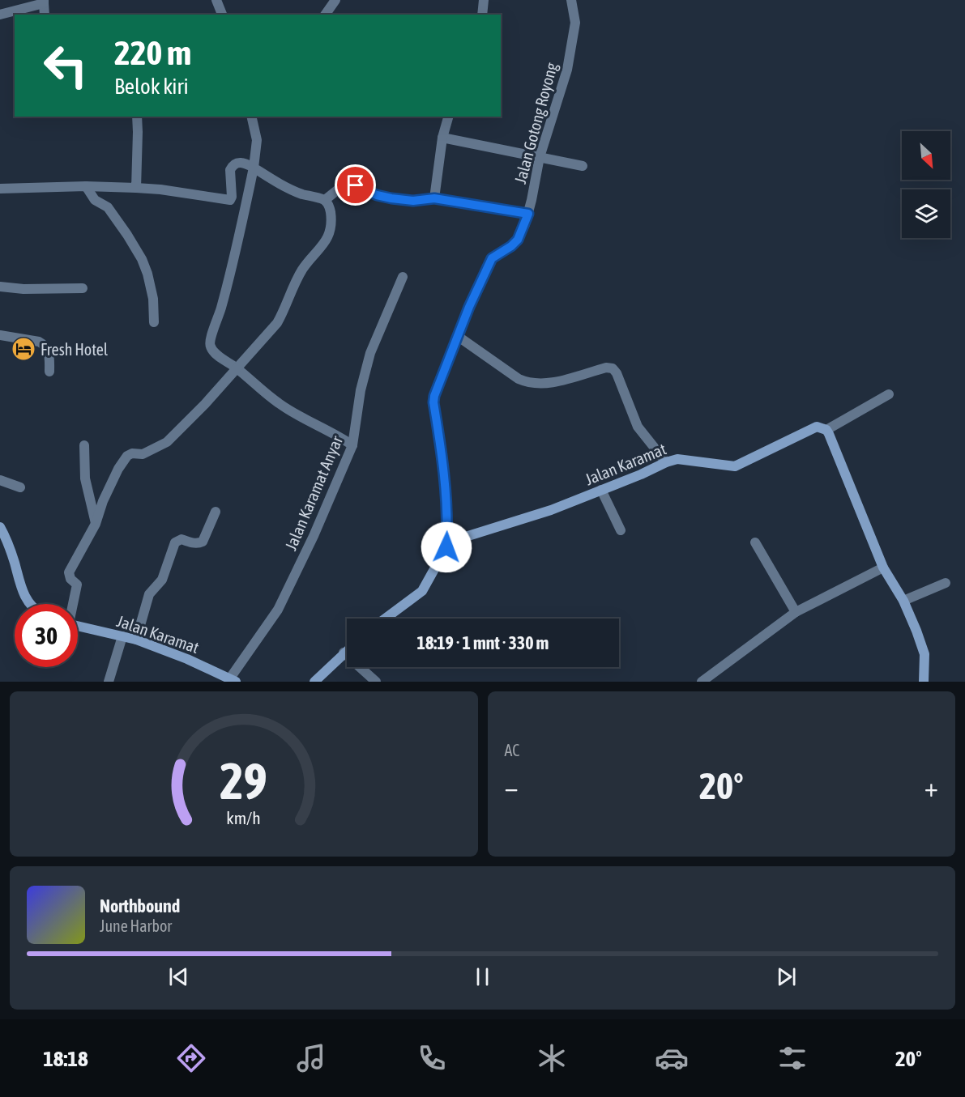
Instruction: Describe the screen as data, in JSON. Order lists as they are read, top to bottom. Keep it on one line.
{"streets":{"street":["Jalan Gotong Royong","Jalan Karamat","Jalan Karamat Anyar"]},"crossings":[["Jalan Gotong Royong","Jalan Karamat"],["Jalan Karamat","Jalan Karamat Anyar"]],"places":{"hotel":["Fresh Hotel"]},"north":"bottom right","page":{"turn":["220 m","Belok kiri"],"limit":"30","trip":"18:19 · 1 mnt · 330 m","tile":"AC","heat":["−","20°","+"],"song":["Northbound","June Harbor"],"tabs":["18:18","20°"],"gauge":["29","km/h"]}}
